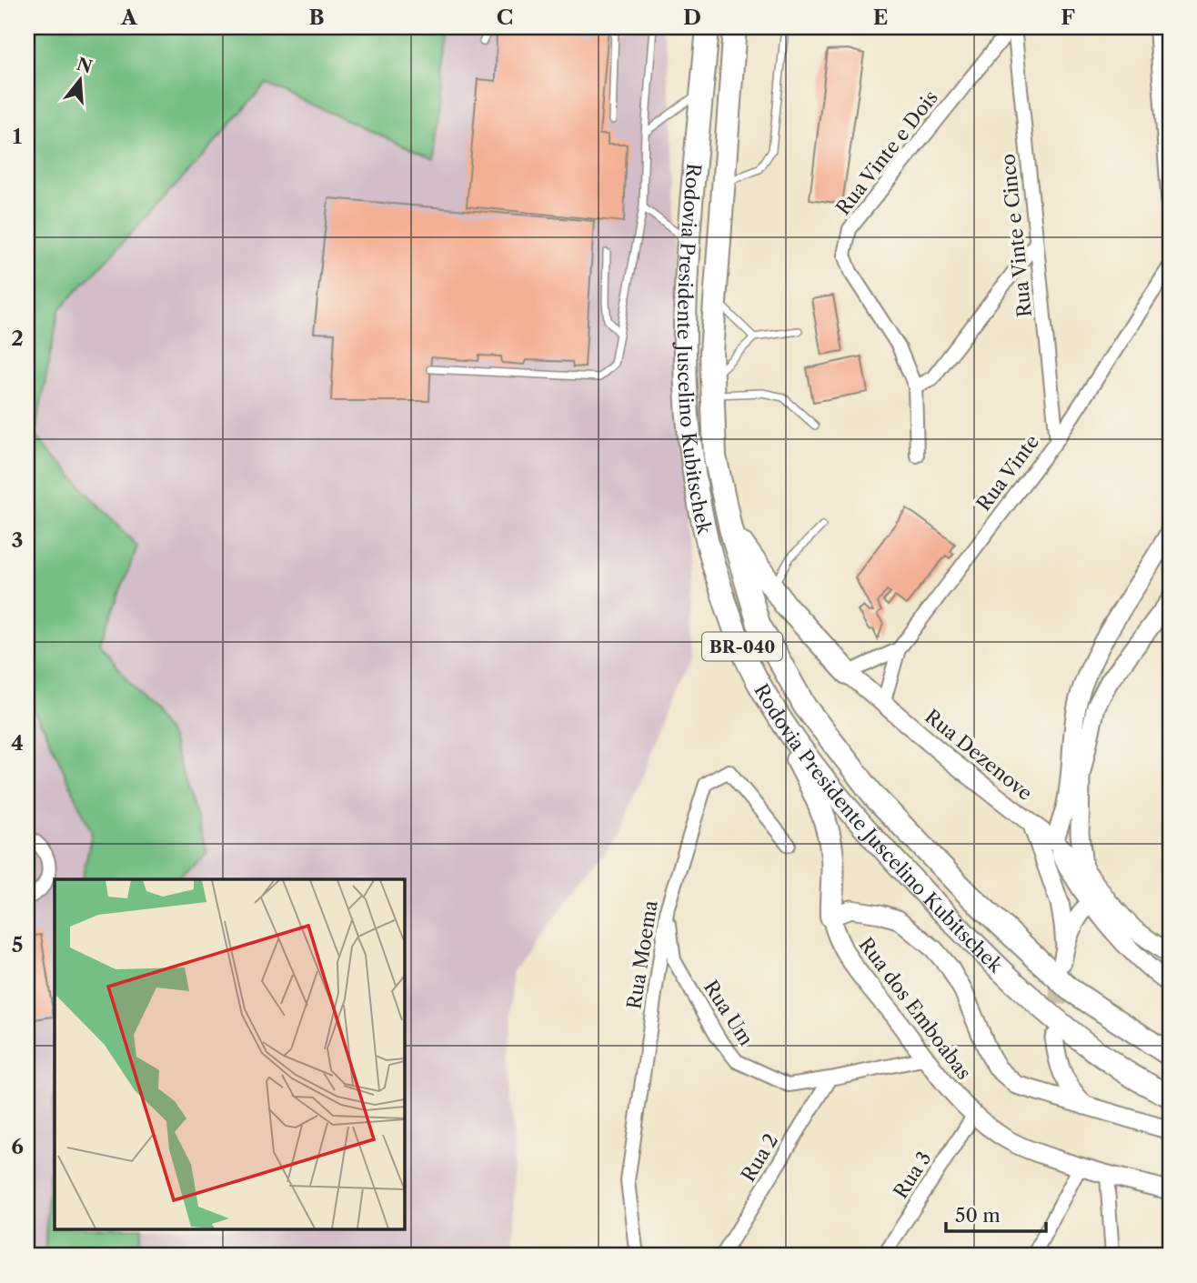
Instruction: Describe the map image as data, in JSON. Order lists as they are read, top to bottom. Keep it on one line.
{"streets":{"highway":["Rodovia Presidente Juscelino Kubitschek","BR-040"],"main road":["Rua Dezenove","Rua dos Emboabas"],"street":["Rua Vinte e Dois","Rua Vinte e Cinco","Rua Vinte","Rua Moema","Rua Um","Rua 2","Rua 3"]},"crossings":[["Rua Vinte e Dois","Rua Vinte e Cinco"],["Rua Vinte e Cinco","Rua Vinte"],["Rua Vinte","Rua Dezenove"],["Rua Moema","Rua Um"],["Rua dos Emboabas","Rua Um"],["Rua dos Emboabas","Rua 3"],["Rua Um","Rua 2"]],"scale_bar":"50 m","north":"top","grid":{"columns":["A","B","C","D","E","F"],"rows":["1","2","3","4","5","6"]}}
